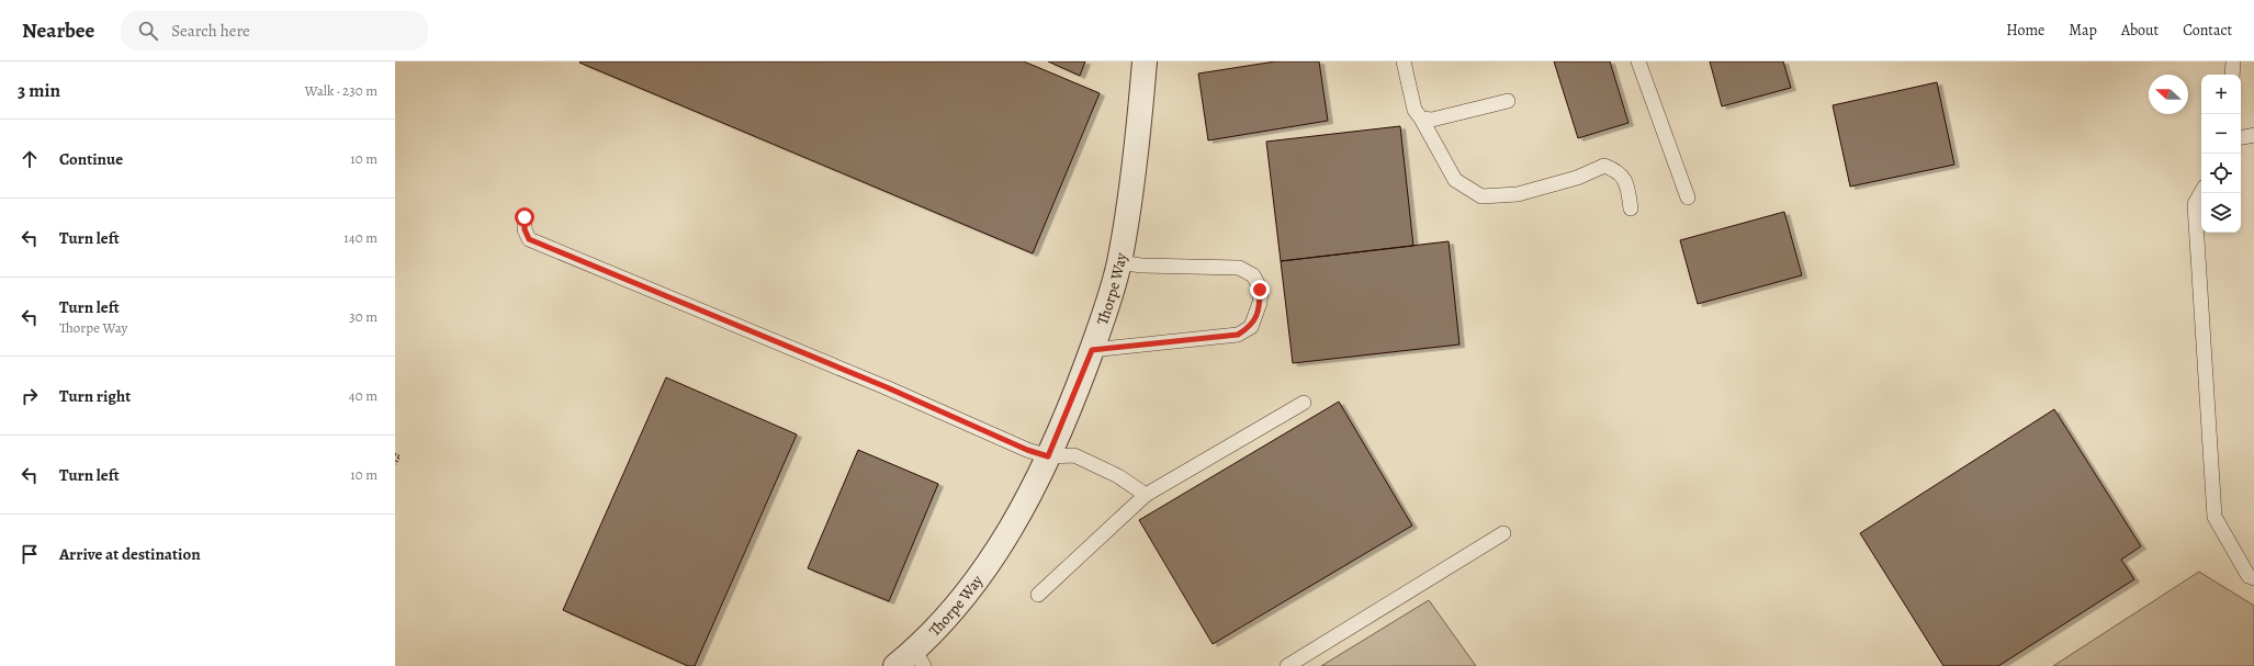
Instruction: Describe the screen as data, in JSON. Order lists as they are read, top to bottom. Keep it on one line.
{"streets":{"street":["Thorpe Way"]},"north":"left","page":{"header":"Nearbee","search":"Search here","nav":["Home","Map","About","Contact"],"heading":["3 min","Walk · 230 m"],"map_buttons":["+","−"],"list":[["Continue","10 m"],["Turn left","140 m"],["Turn left","Thorpe Way","30 m"],["Turn right","40 m"],["Turn left","10 m"],"Arrive at destination"]}}
